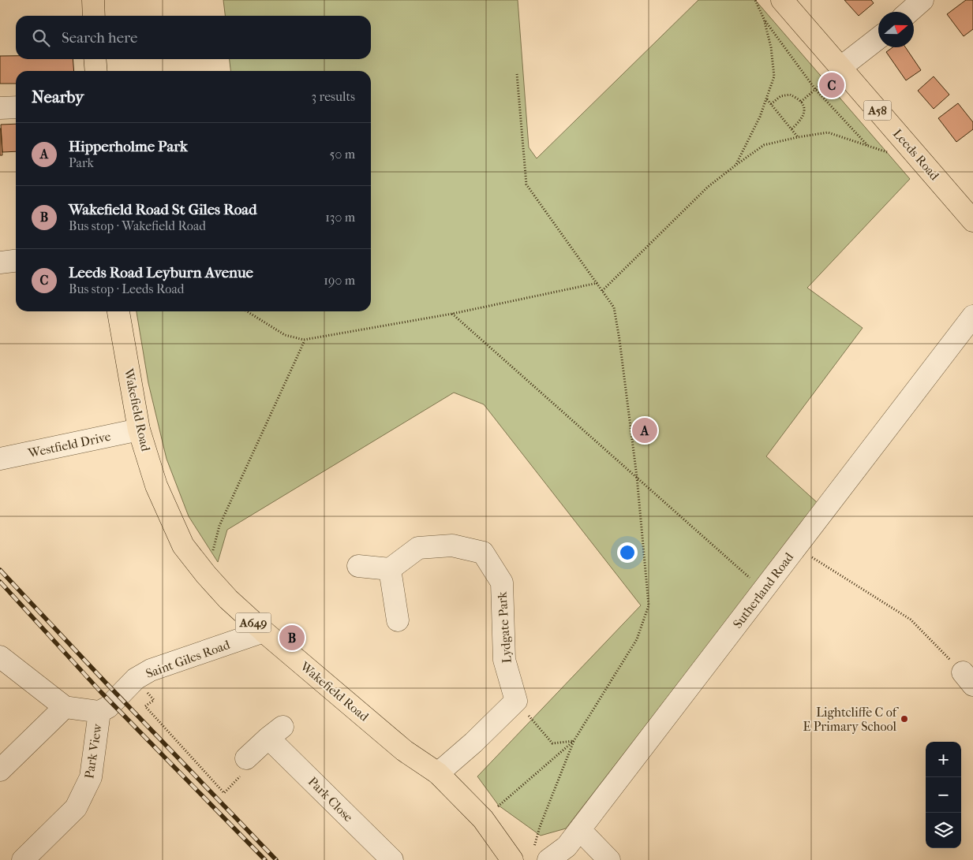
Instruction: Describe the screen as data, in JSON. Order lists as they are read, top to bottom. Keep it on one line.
{"streets":{"main road":["A58","Leeds Road","Wakefield Road","A649"],"street":["Westfield Drive","Sutherland Road","Lydgate Park","Saint Giles Road","Park View","Park Close"]},"crossings":[["Wakefield Road","Westfield Drive"],["Wakefield Road","Sutherland Road"],["Wakefield Road","Saint Giles Road"],["Saint Giles Road","Park View"]],"places":["Lightcliffe C of E Primary School"],"north":"right","page":{"search":"Search here","pins":["C","A","B"],"heading":["Nearby","3 results"],"list":[{"mark":"A","name":"Hipperholme Park","note":"Park","value":"50 m"},{"mark":"B","name":"Wakefield Road St Giles Road","note":"Bus stop · Wakefield Road","value":"130 m"},{"mark":"C","name":"Leeds Road Leyburn Avenue","note":"Bus stop · Leeds Road","value":"190 m"}],"map_buttons":["+","−"]}}
